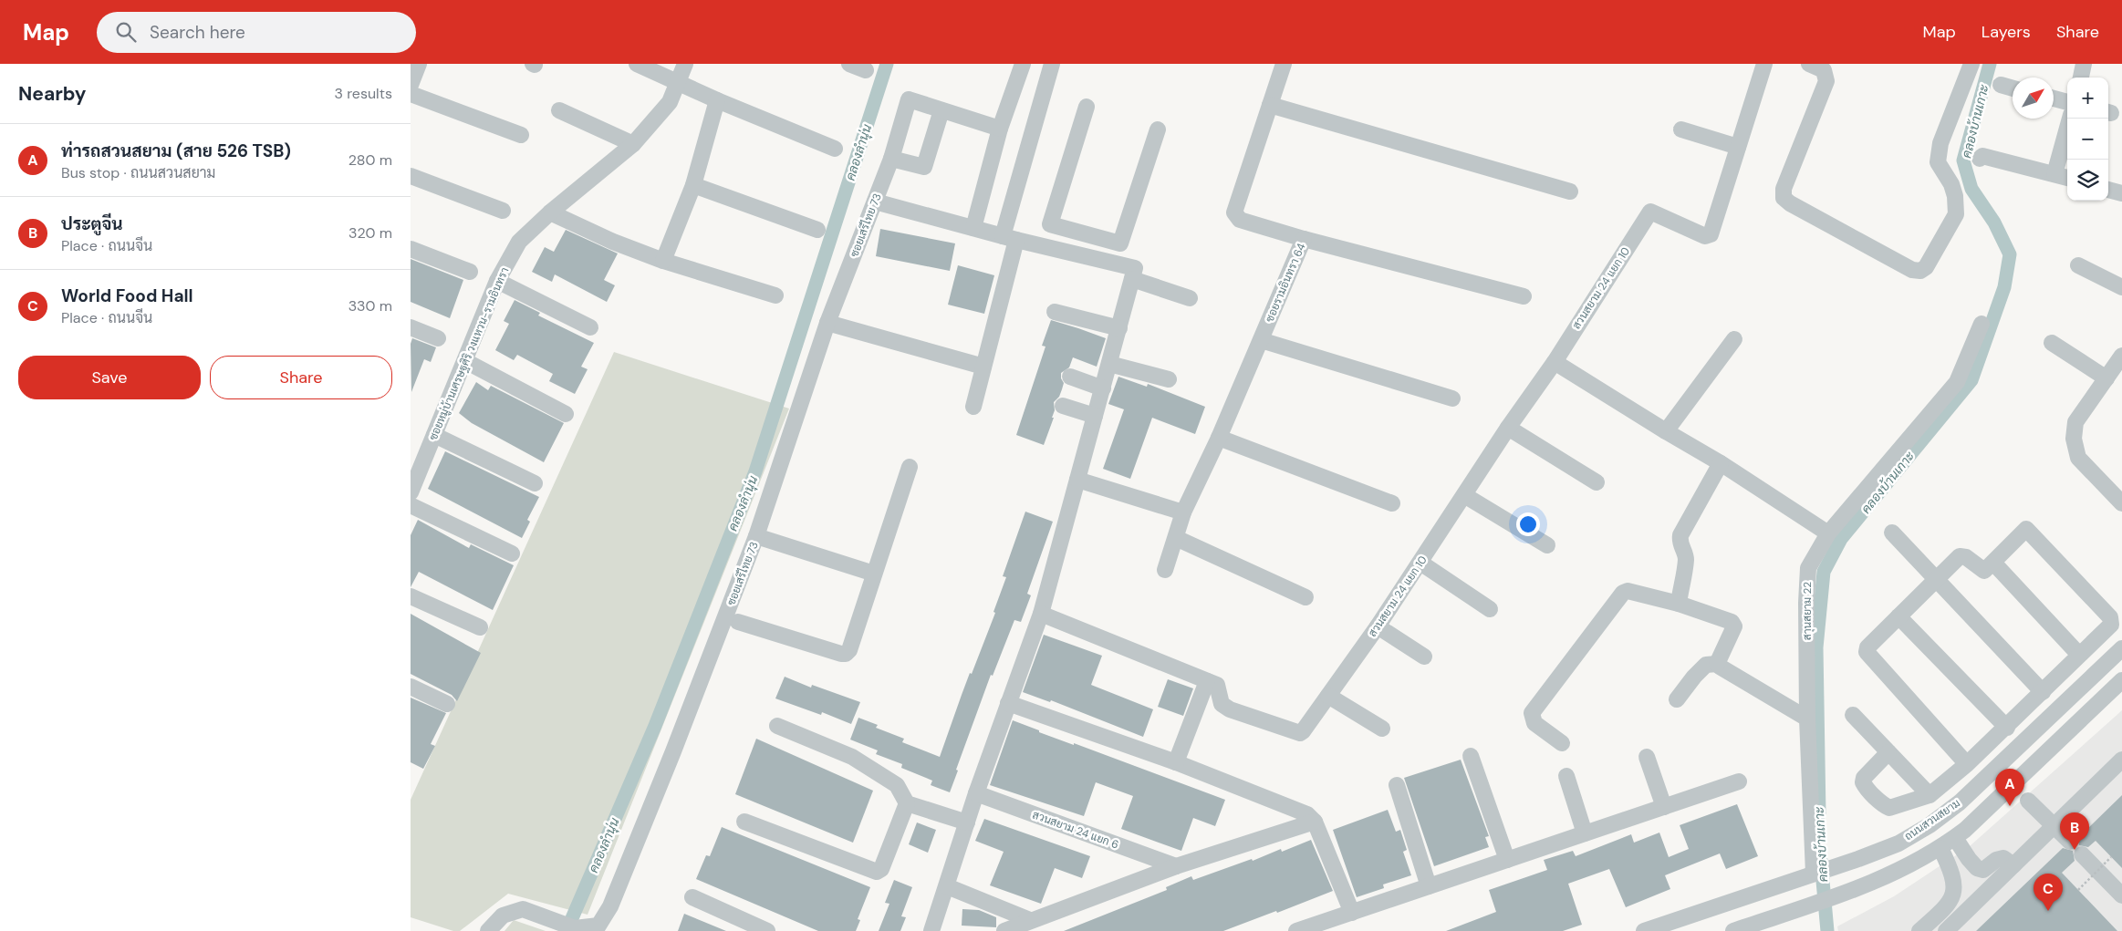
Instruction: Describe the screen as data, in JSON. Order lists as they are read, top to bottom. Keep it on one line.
{"streets":{"street":["ซอยเสรีไทย 73","ซอยรามอินทรา 64","สวนสยาม 24 แยก 10","ซอยหมู่บ้านเศรษฐศิริ วงแหวน-รามอินทรา","สาุนสยาม 22","ถนนสวนสยาม","สวนสยาม 24 แยก 6"]},"crossings":[["สาุนสยาม 22","ถนนสวนสยาม"]],"water":["คลองบ้านเกาะ","คลองลำนุ่น"],"north":"top right","page":{"header":"Map","search":"Search here","nav":["Map","Layers","Share"],"heading":["Nearby","3 results"],"map_buttons":["+","−"],"list":[{"mark":"A","name":"ท่ารถสวนสยาม (สาย 526 TSB)","note":"Bus stop · ถนนสวนสยาม","value":"280 m"},{"mark":"B","name":"ประตูจีน","note":"Place · ถนนจีน","value":"320 m"},{"mark":"C","name":"World Food Hall","note":"Place · ถนนจีน","value":"330 m"}],"buttons":["Save","Share"],"pins":["A","B","C"]}}
